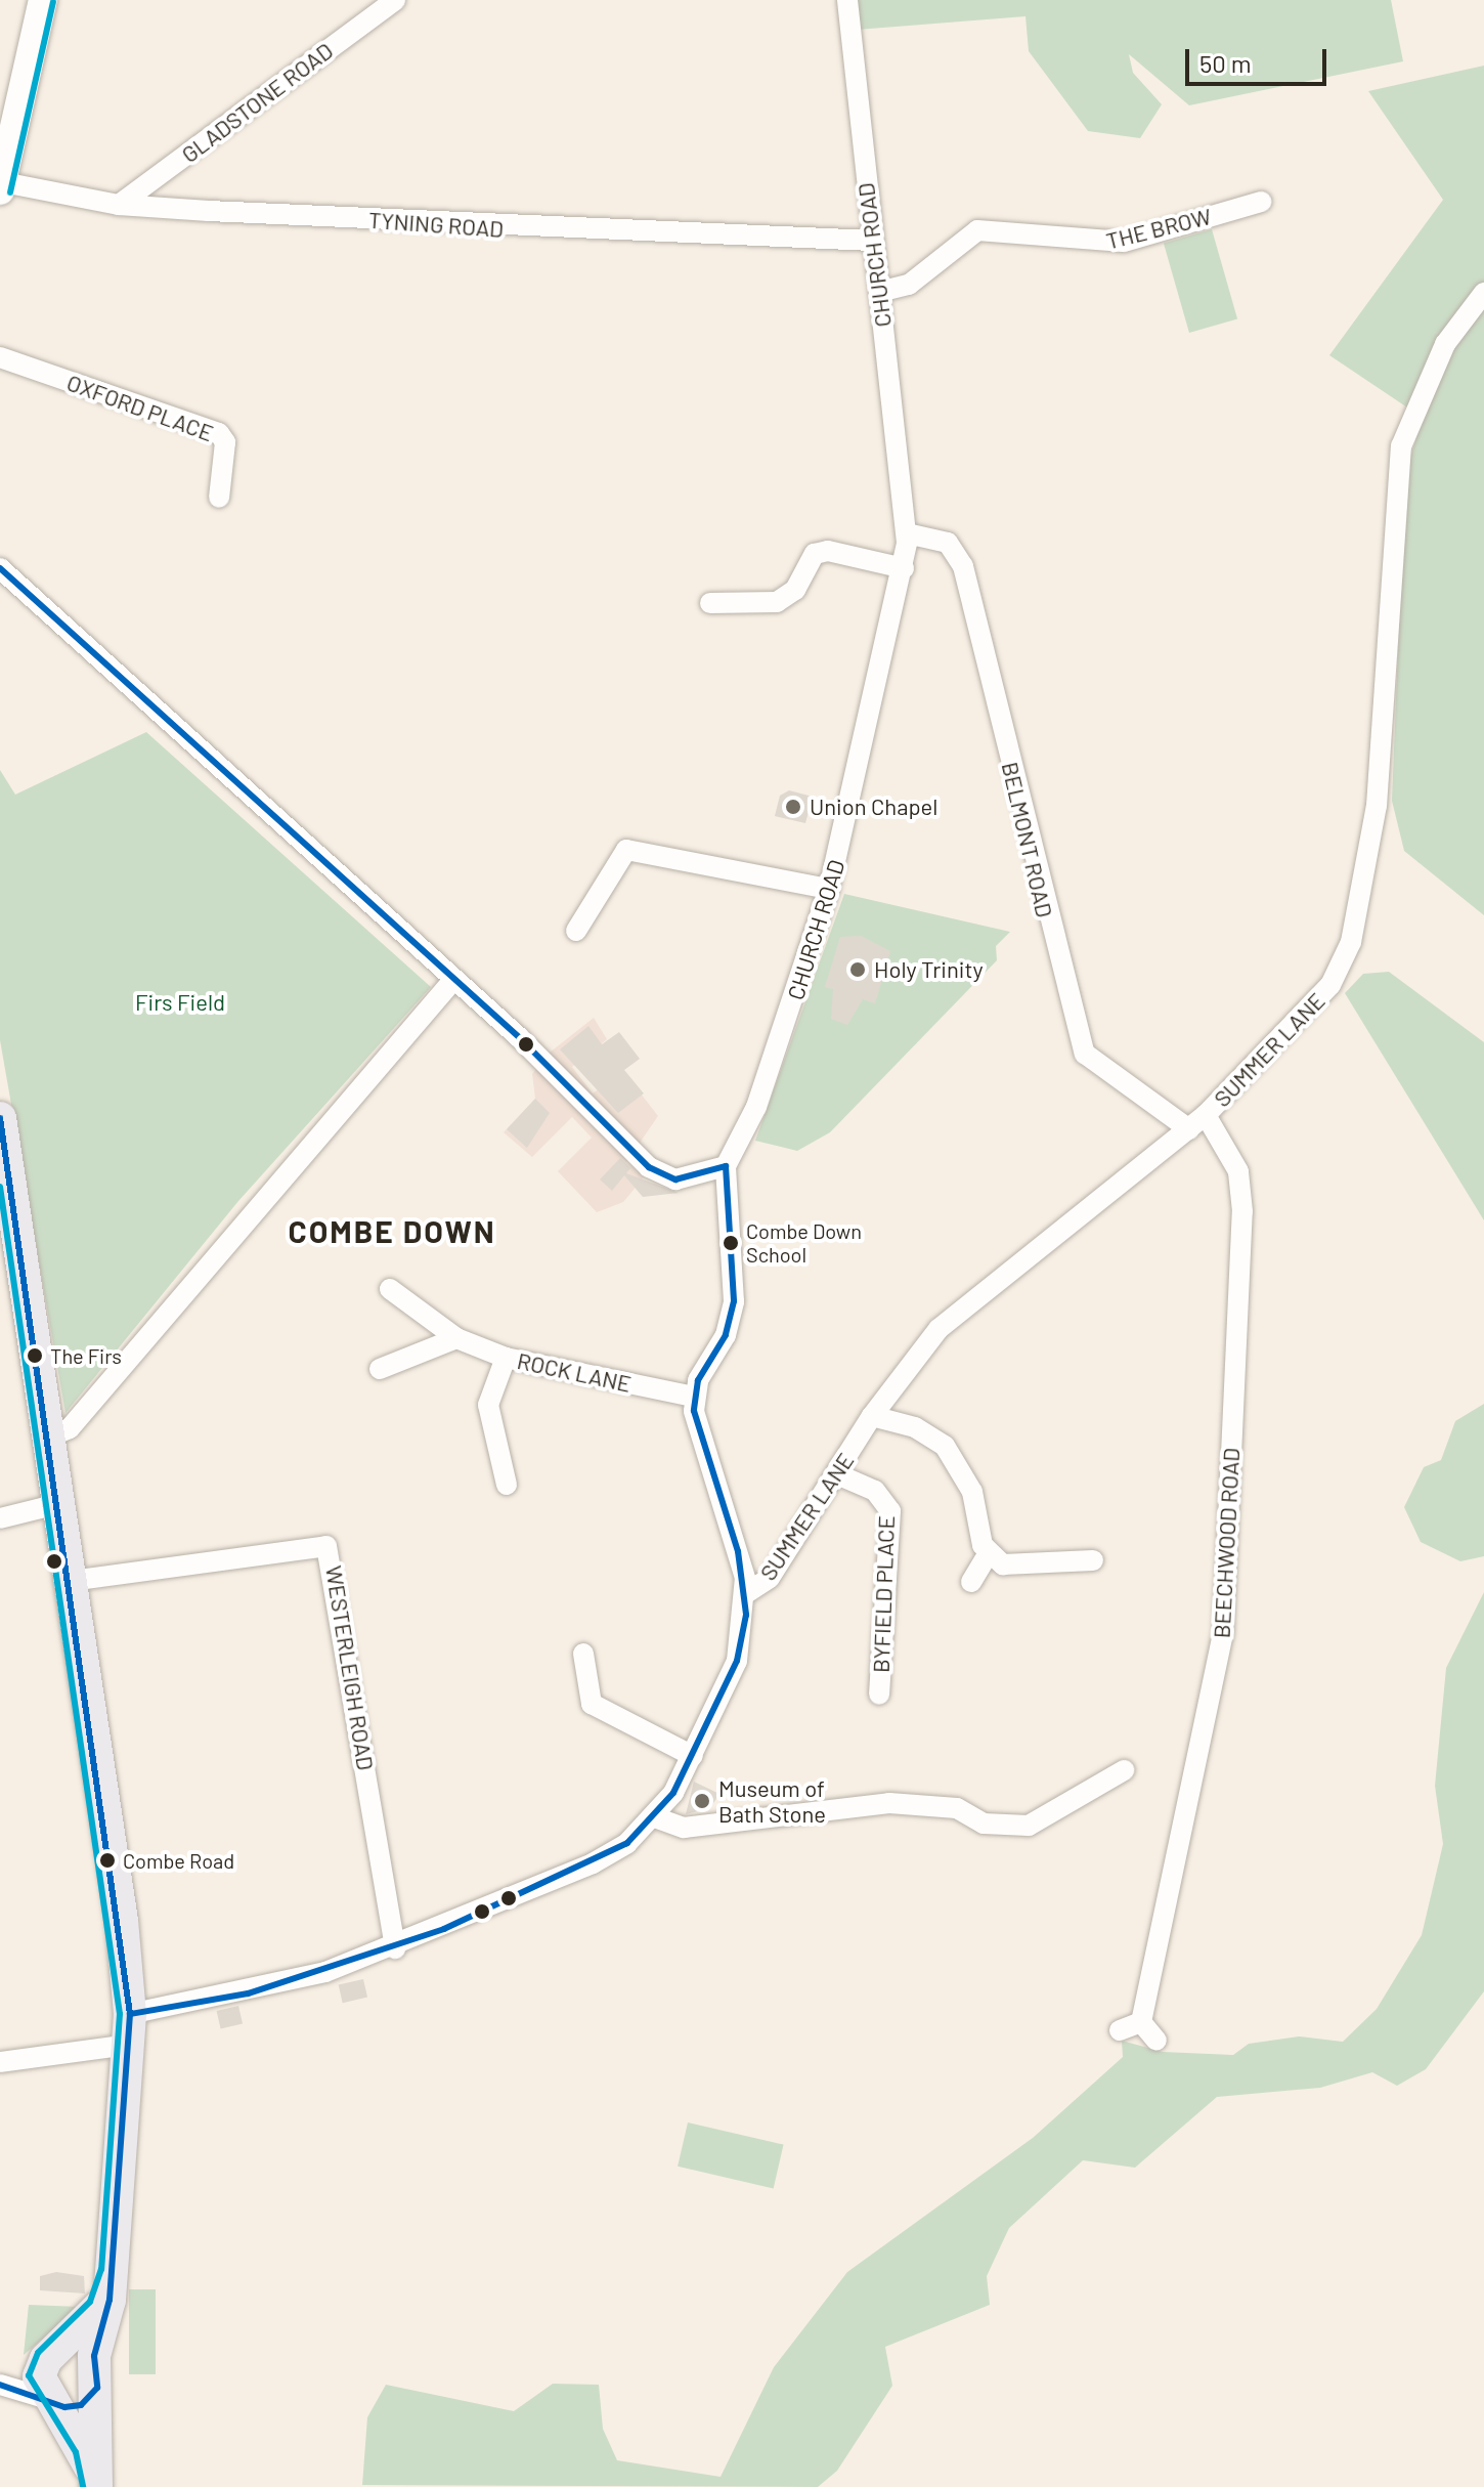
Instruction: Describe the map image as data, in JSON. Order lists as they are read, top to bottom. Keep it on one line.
{"streets":{"street":["GLADSTONE ROAD","TYNING ROAD","THE BROW","CHURCH ROAD","OXFORD PLACE","BELMONT ROAD","SUMMER LANE","ROCK LANE","BEECHWOOD ROAD","BYFIELD PLACE","WESTERLEIGH ROAD"]},"crossings":[["GLADSTONE ROAD","TYNING ROAD"],["TYNING ROAD","CHURCH ROAD"],["THE BROW","CHURCH ROAD"],["CHURCH ROAD","BELMONT ROAD"],["BELMONT ROAD","SUMMER LANE"],["SUMMER LANE","BEECHWOOD ROAD"],["SUMMER LANE","BYFIELD PLACE"]],"districts":["COMBE DOWN"],"parks":["Firs Field"],"places":["Union Chapel","Holy Trinity","Combe Down School","The Firs","Museum of Bath Stone","Combe Road"],"scale_bar":"50 m"}
